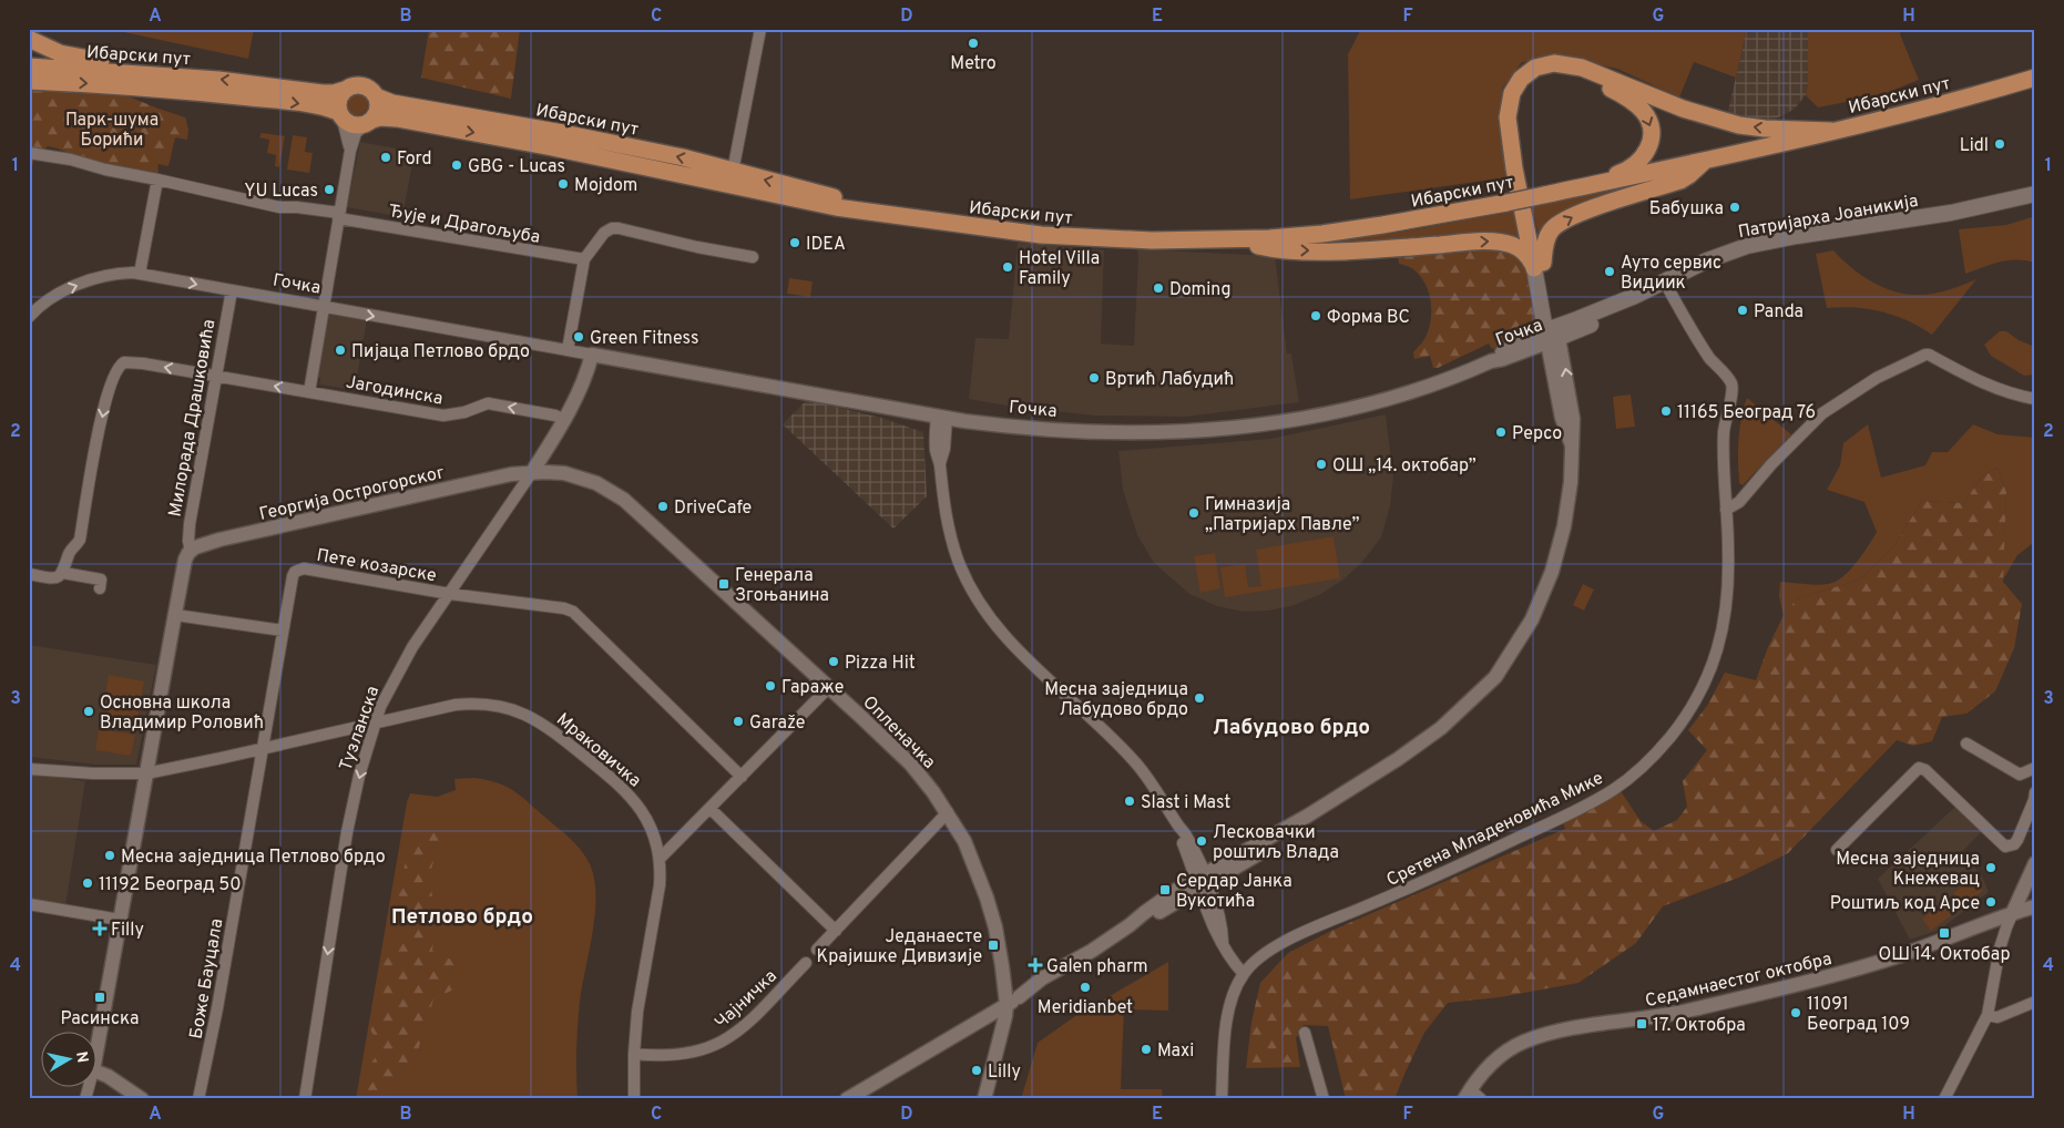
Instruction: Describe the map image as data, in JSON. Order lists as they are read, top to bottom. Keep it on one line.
{"streets":{"main road":["Ибарски пут","Патријарха Јоаникија"],"street":["Ђује и Драгољуба","Гочка","Јагодинска","Милорада Драшковића","Георгија Острогорског","Пете козарске","Тузланска","Опленачка","Мраковичка","Сретена Младеновића Мике","Боже Бауцала","Седамнаестог октобра","Чајничка"]},"crossings":[["Патријарха Јоаникија","Гочка"],["Патријарха Јоаникија","Сретена Младеновића Мике"],["Гочка","Милорада Драшковића"],["Гочка","Тузланска"],["Јагодинска","Милорада Драшковића"],["Јагодинска","Тузланска"],["Милорада Драшковића","Георгија Острогорског"],["Милорада Драшковића","Мраковичка"],["Георгија Острогорског","Тузланска"],["Георгија Острогорског","Опленачка"],["Пете козарске","Тузланска"],["Пете козарске","Боже Бауцала"],["Тузланска","Опленачка"],["Тузланска","Мраковичка"],["Мраковичка","Боже Бауцала"],["Мраковичка","Чајничка"]],"one_way":["Тузланска"],"districts":["Лабудово брдо","Петлово брдо"],"parks":["Парк-шума Борићи"],"places":{"other":["Metro","Lidl","Ford","GBG - Lucas","Mojdom","YU Lucas","Бабушка","IDEA","Hotel Villa Family","Ауто сервис Видиик","Doming","Panda","Форма ВС","Green Fitness","Пијаца Петлово брдо","Вртић Лабудић","11165 Београд 76","Pepco","ОШ „14. октобар”","DriveCafe","Гимназија „Патријарх Павле”","Pizza Hit","Гараже","Месна заједница Лабудово брдо","Основна школа Владимир Роловић","Garaže","Slast i Mast","Лесковачки роштиљ Влада","Месна заједница Петлово брдо","Месна заједница Кнежевац","11192 Београд 50","Роштиљ код Арсе","Meridianbet","11091 Београд 109","Maxi","Lilly"],"transit":["Генерала Згоњанина","Сердар Јанка Вукотића","ОШ 14. Октобар","Једанаесте Крајишке Дивизије","Расинска","17. Октобра"],"health":["Filly","Galen pharm"]},"north":"right","grid":{"columns":["A","B","C","D","E","F","G","H"],"rows":["1","2","3","4"]}}
